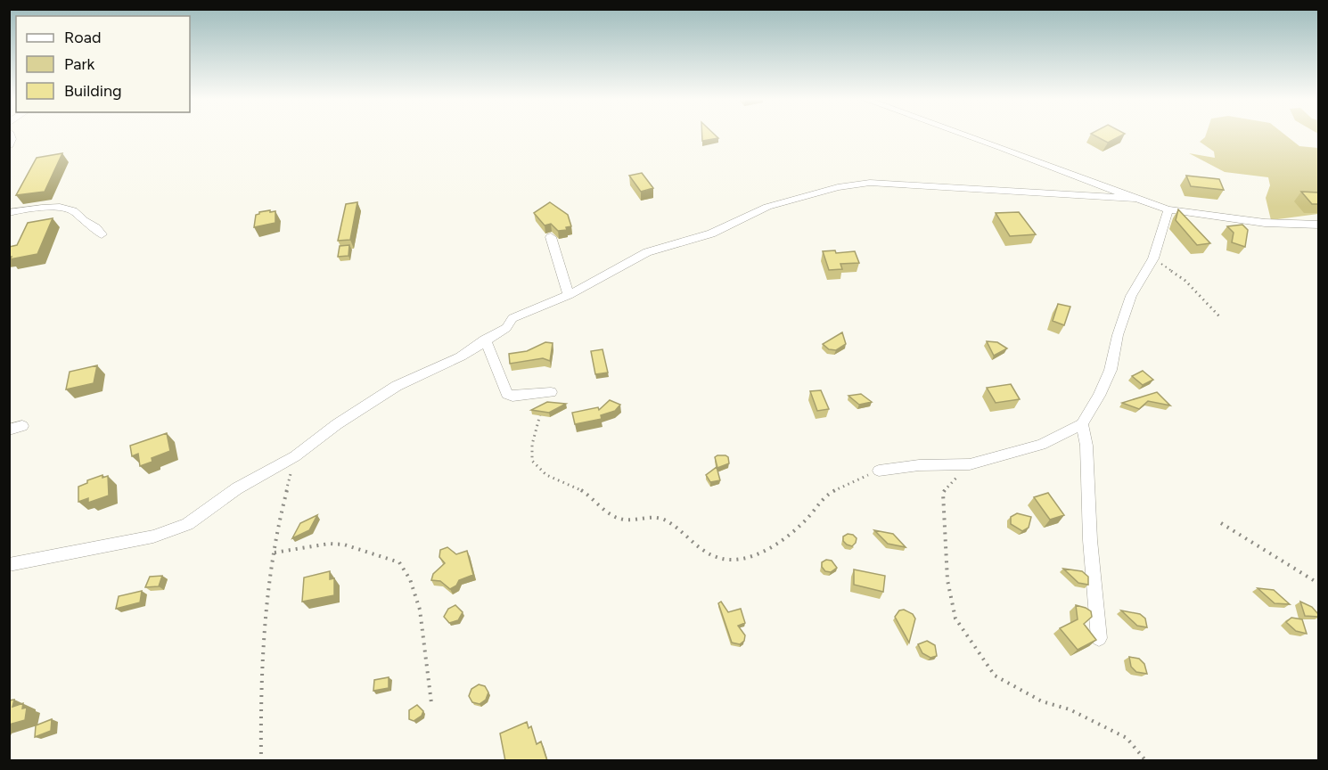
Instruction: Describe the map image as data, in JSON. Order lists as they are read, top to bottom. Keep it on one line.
{"legend":["Road","Park","Building"]}
